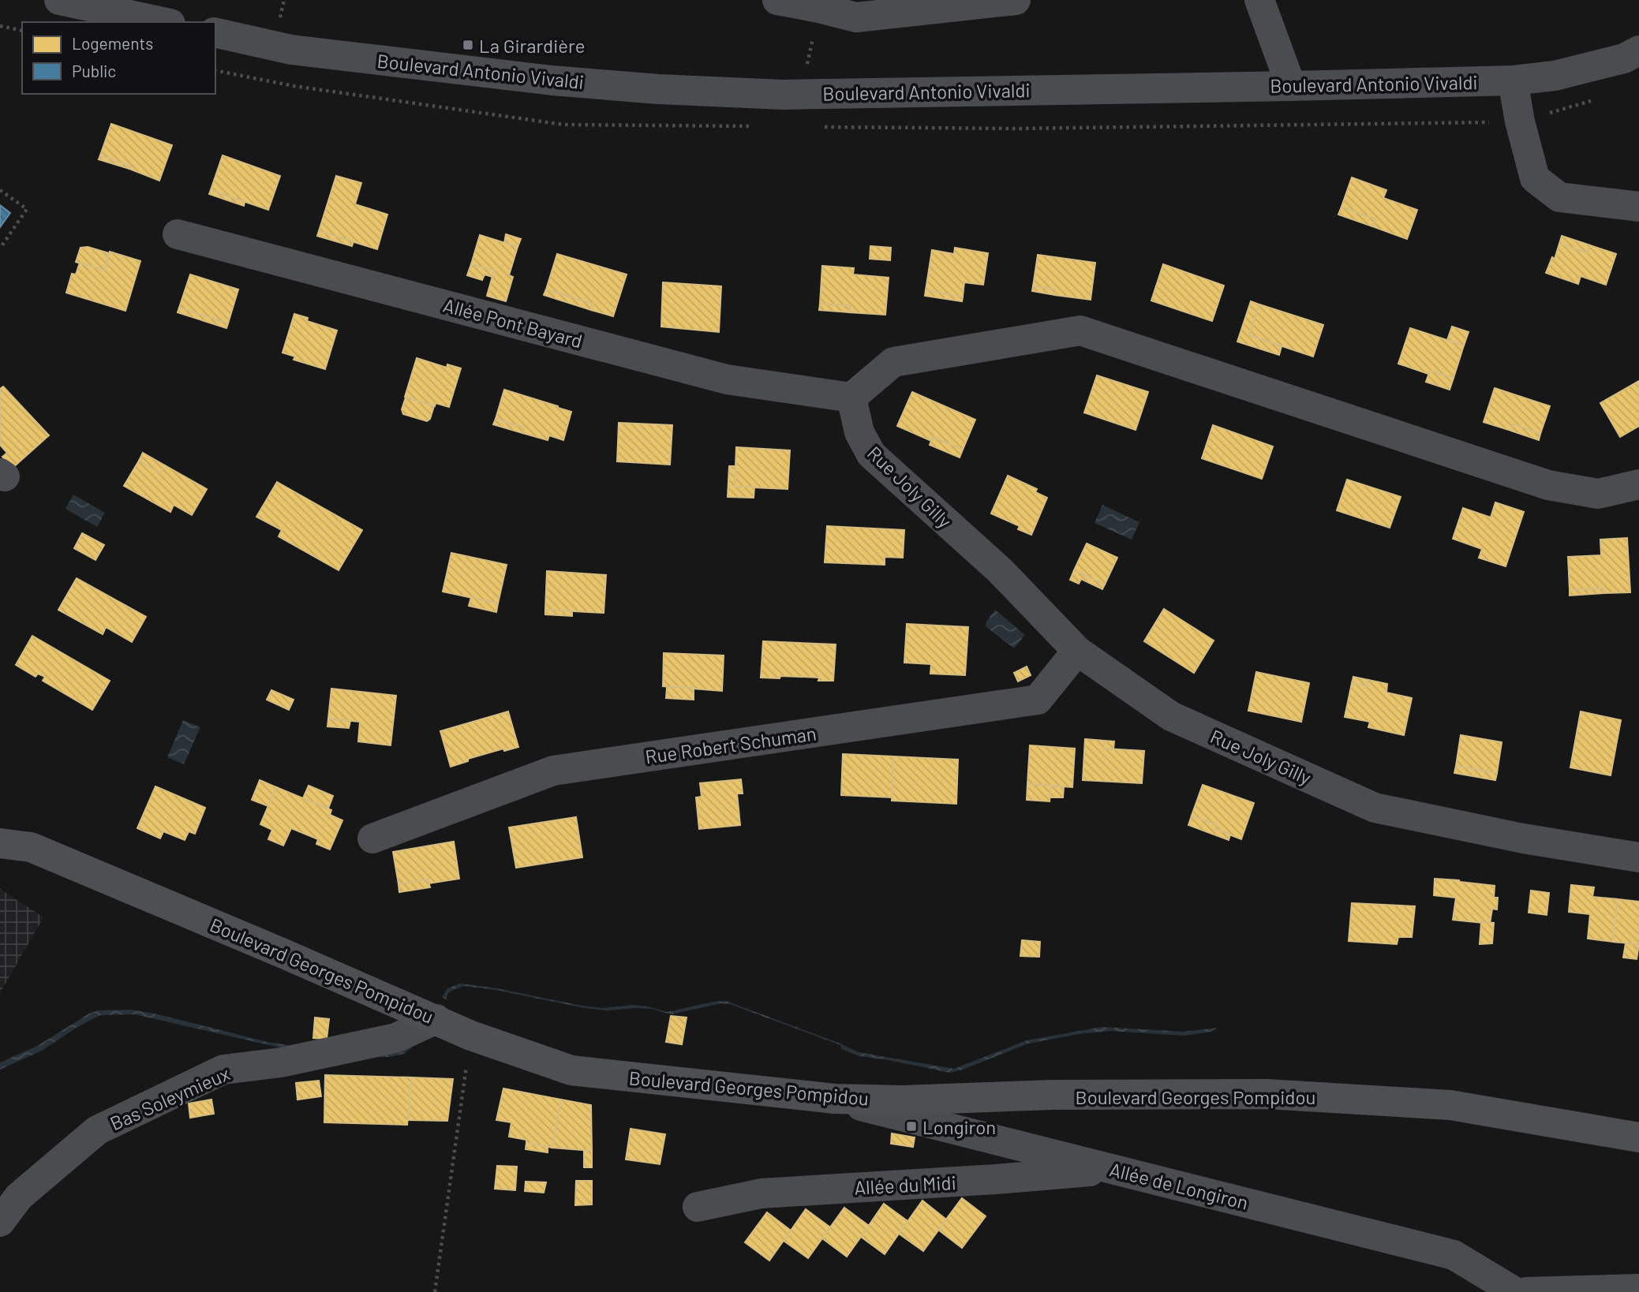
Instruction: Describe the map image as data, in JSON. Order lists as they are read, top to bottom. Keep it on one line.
{"streets":{"main road":["Boulevard Georges Pompidou"],"street":["Boulevard Antonio Vivaldi","Allée Pont Bayard","Rue Joly Gilly","Rue Robert Schuman","Bas Soleymieux","Allée du Midi","Allée de Longiron"]},"crossings":[["Allée Pont Bayard","Rue Joly Gilly"],["Rue Joly Gilly","Rue Robert Schuman"],["Boulevard Georges Pompidou","Bas Soleymieux"],["Boulevard Georges Pompidou","Allée de Longiron"],["Allée du Midi","Allée de Longiron"]],"places":{"transit":["La Girardière","Longiron"]},"legend":["Logements","Public"]}
